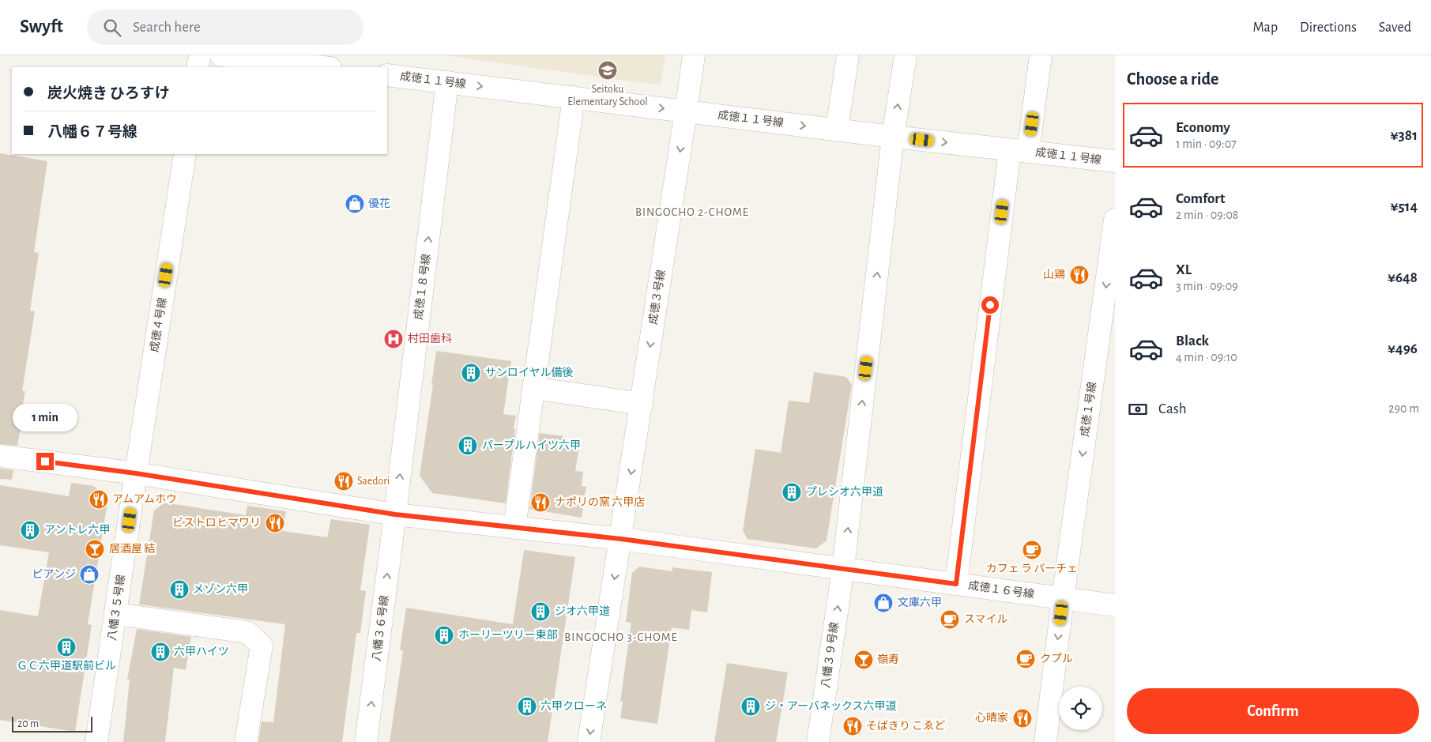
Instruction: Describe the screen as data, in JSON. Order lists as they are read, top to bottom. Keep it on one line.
{"streets":{"street":["成徳１１号線","成徳１８号線","成徳３号線","成徳４号線","成徳１号線","成徳１６号線","八幡３５号線","八幡３６号線","八幡３９号線"]},"crossings":[["成徳１１号線","成徳１８号線"],["成徳１１号線","成徳３号線"],["成徳１１号線","八幡３９号線"],["成徳１８号線","成徳１６号線"],["成徳１８号線","八幡３６号線"],["成徳３号線","成徳１６号線"],["成徳４号線","成徳１６号線"],["成徳４号線","八幡３５号線"],["成徳１号線","成徳１６号線"],["成徳１６号線","八幡３５号線"],["成徳１６号線","八幡３６号線"],["成徳１６号線","八幡３９号線"]],"one_way":["成徳１１号線","八幡３６号線"],"districts":["BINGOCHO 2-CHOME","BINGOCHO 3-CHOME"],"places":{"school or university":["Seitoku Elementary School"],"shop":["優花","ピアンジ","文庫六甲"],"restaurant":["山鶏","Saedori","アムアムホウ","ナポリの窯 六甲店","ビストロヒマワリ","心晴家","そばきり こゑど"],"hospital":["村田歯科"],"building":["サンロイヤル備後","パープルハイツ六甲","プレシオ六甲道","アントレ六甲","メゾン六甲","ジオ六甲道","ホーリーツリー東部","ＧＣ六甲道駅前ビル","六甲ハイツ","六甲クローネ","ジ・アーバネックス六甲道"],"bar":["居酒屋 結","嶺寿"],"cafe":["カフェ ラ パーチェ","スマイル","クプル"]},"scale_bar":"20 m","page":{"header":"Swyft","search":"Search here","nav":["Map","Directions","Saved"],"heading":"Choose a ride","banner":["炭火焼き ひろすけ","八幡６７号線"],"list":[{"name":"Economy","note":"1 min · 09:07","value":"¥381"},{"name":"Comfort","note":"2 min · 09:08","value":"¥514"},{"name":"XL","note":"3 min · 09:09","value":"¥648"},{"name":"Black","note":"4 min · 09:10","value":"¥496"}],"pay":["Cash","290 m"],"bubble":"1 min","buttons":"Confirm","scale":"20 m"}}
